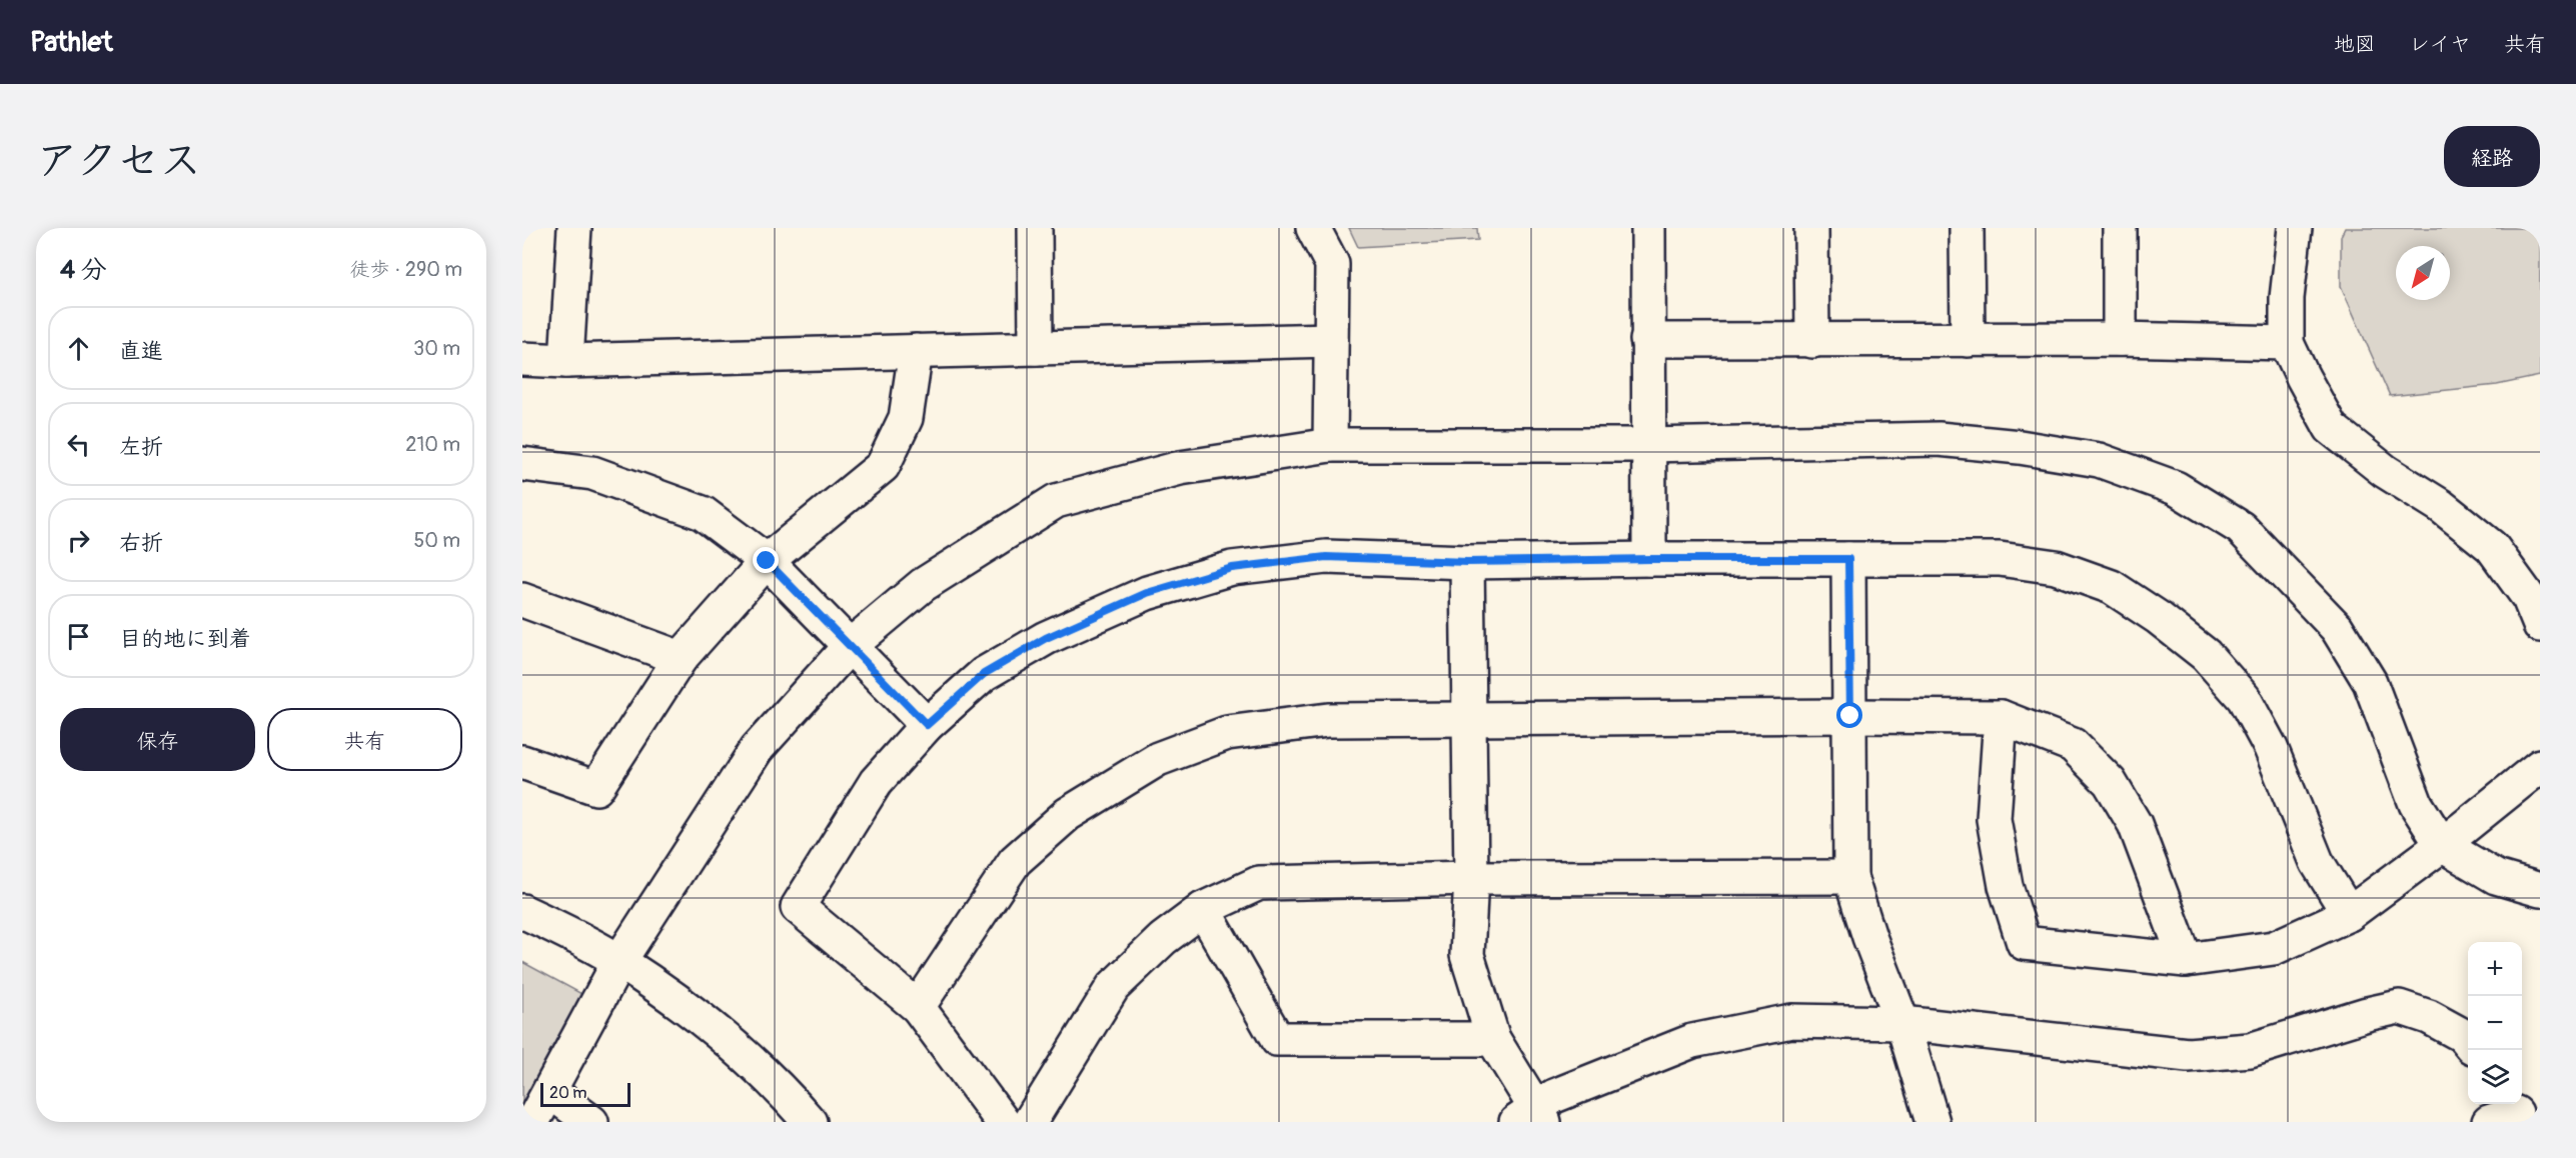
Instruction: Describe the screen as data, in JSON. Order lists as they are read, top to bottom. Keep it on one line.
{"scale_bar":"20 m","north":"bottom left","page":{"header":"Pathlet","nav":["地図","レイヤ","共有"],"title":"アクセス","buttons":["経路",["保存","共有"]],"heading":["4 分","徒歩 · 290 m"],"list":[["直進","30 m"],["左折","210 m"],["右折","50 m"],"目的地に到着"],"map_buttons":["+","−"],"scale":"20 m"}}
